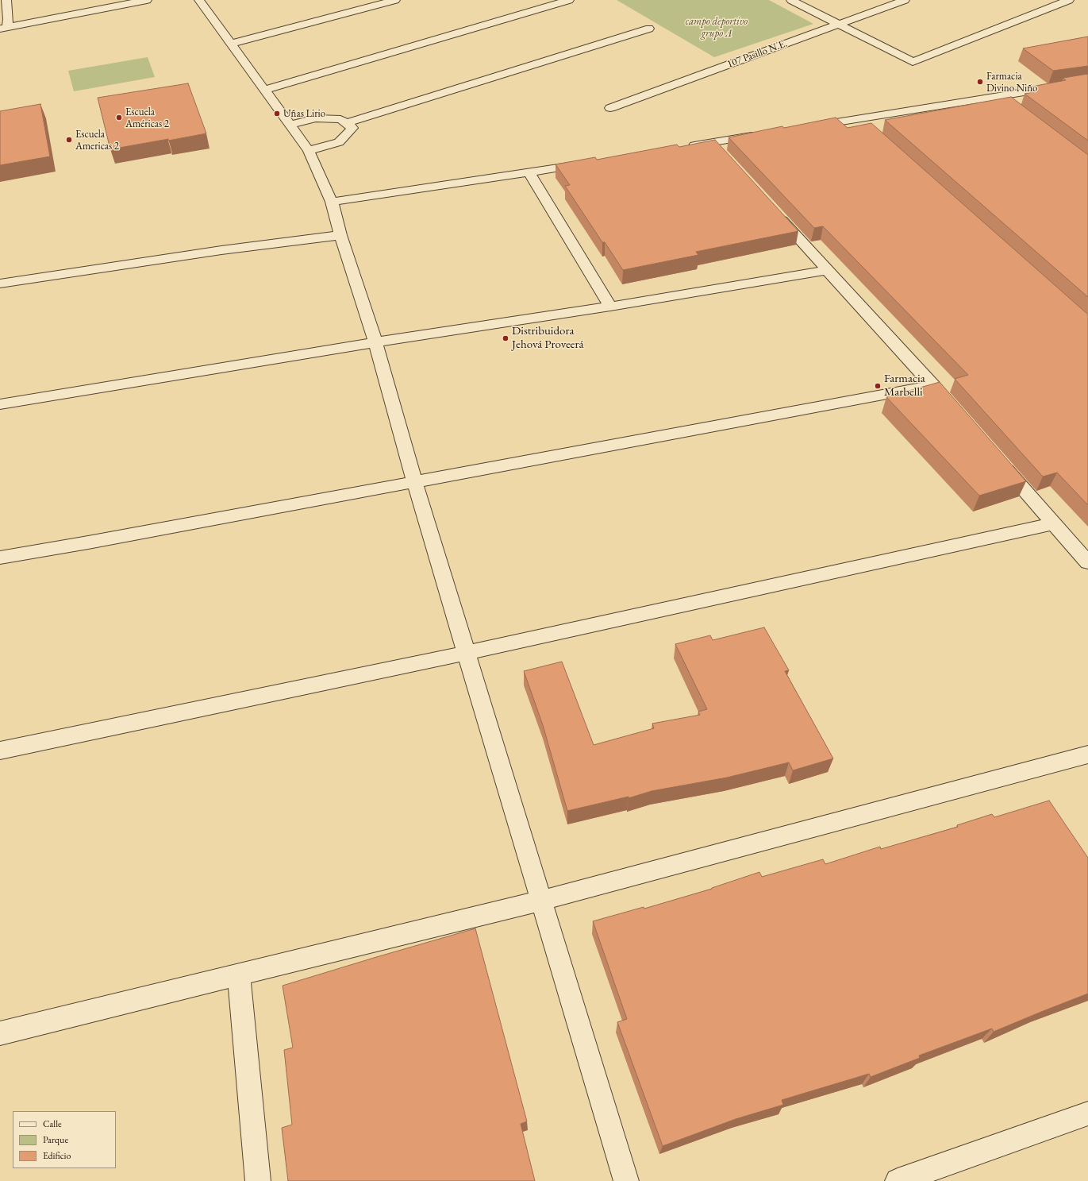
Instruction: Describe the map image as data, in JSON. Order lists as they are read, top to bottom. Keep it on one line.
{"streets":{"street":["107 Pasillo N.E."]},"parks":["campo deportivo grupo A"],"places":["Farmacia Divino Niño","Uñas Lirio","Escuela Américas 2","Escuela Americas 2","Distribuidora Jehová Proveerá","Farmacia Marbelli"],"legend":["Calle","Parque","Edificio"]}
